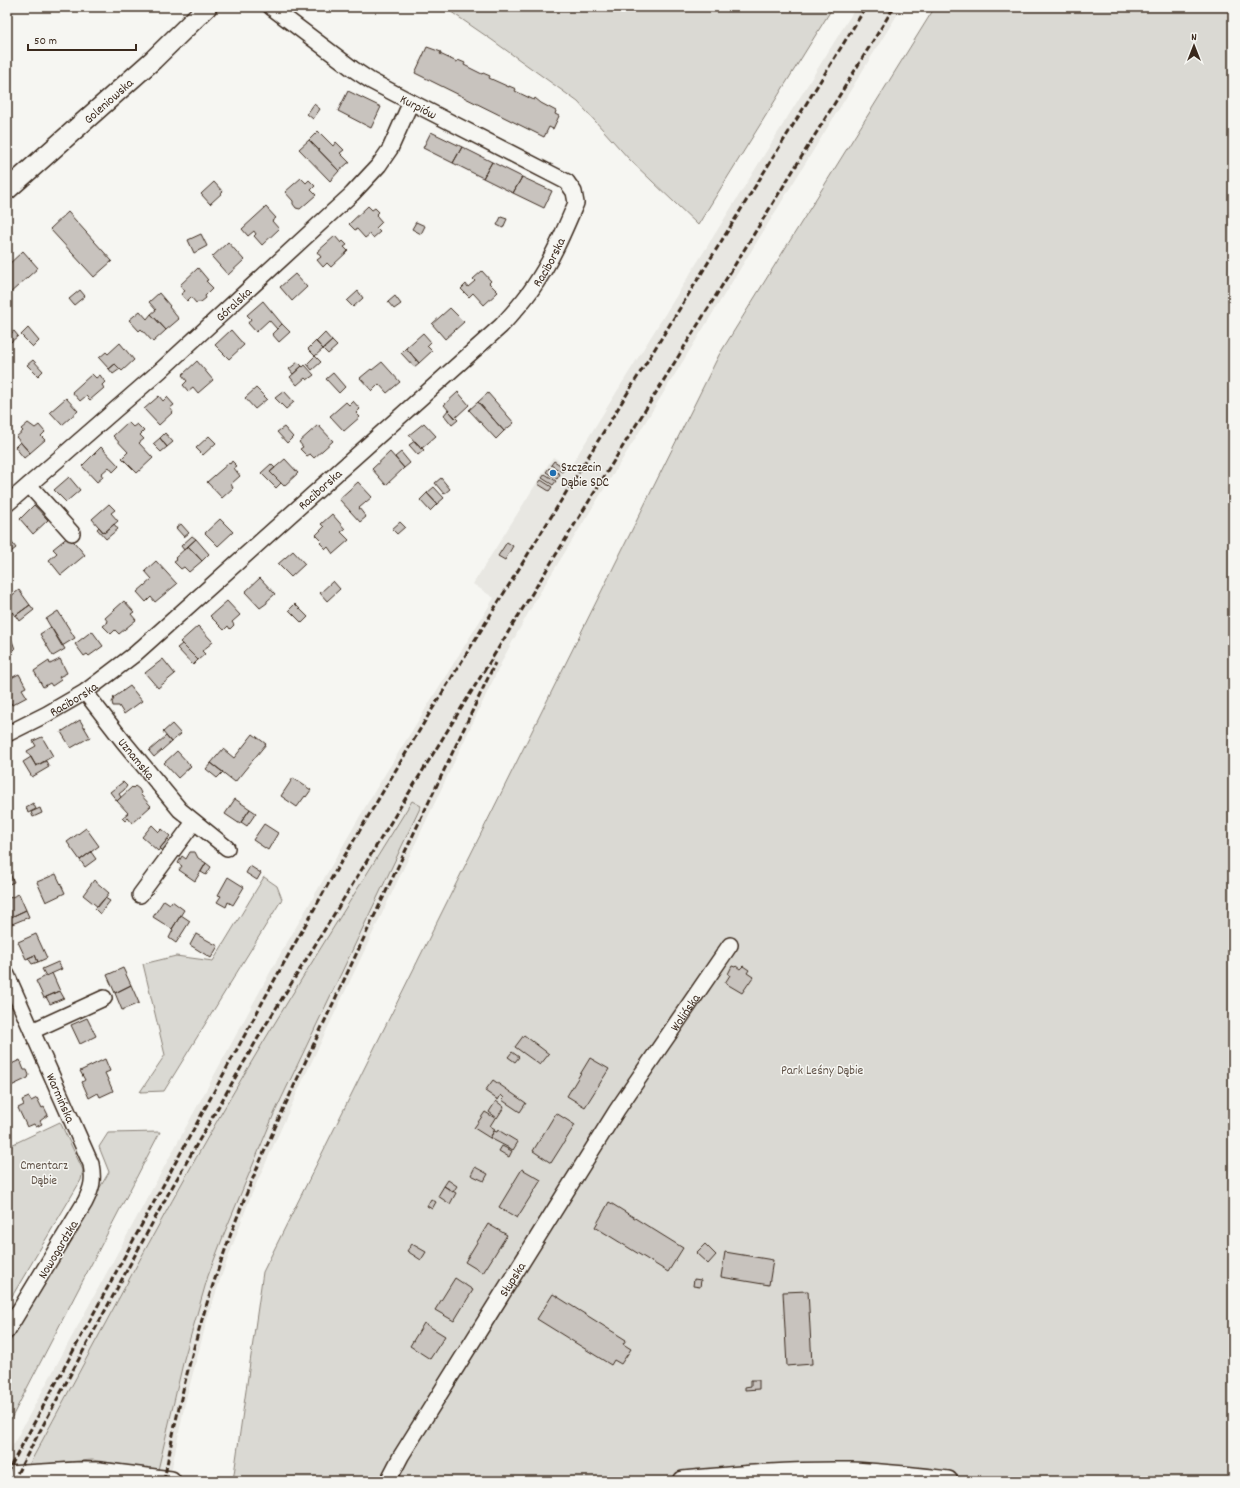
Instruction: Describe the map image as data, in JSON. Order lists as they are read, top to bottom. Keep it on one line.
{"streets":{"street":["Goleniowska","Kurpiów","Raciborska","Góralska","Uznamska","Wolińska","Warmińska","Nowogardzka","Słupska"]},"crossings":[["Kurpiów","Raciborska"],["Kurpiów","Góralska"],["Raciborska","Uznamska"],["Wolińska","Słupska"],["Warmińska","Nowogardzka"]],"parks":["Park Leśny Dąbie","Cmentarz Dąbie"],"places":["Szczecin Dąbie SDC"],"scale_bar":"50 m","north":"top"}
